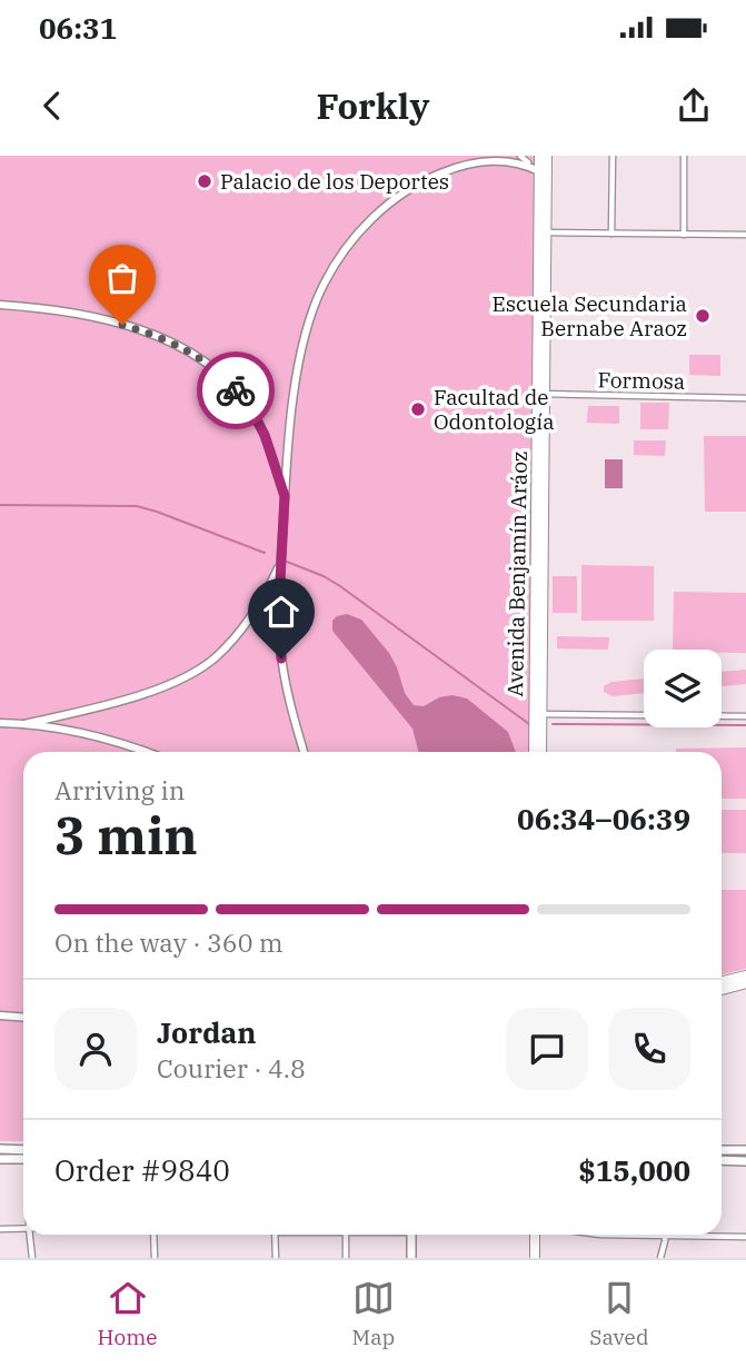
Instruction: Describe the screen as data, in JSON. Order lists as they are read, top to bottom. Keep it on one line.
{"streets":{"main road":["Avenida Benjamín Aráoz"],"street":["Formosa"]},"crossings":[["Formosa","Avenida Benjamín Aráoz"]],"places":["Palacio de los Deportes","Escuela Secundaria Bernabe Araoz","Facultad de Odontología"],"page":{"status":"06:31","header":"Forkly","heading":["3 min","Arriving in","06:34–06:39"],"panel":["Jordan","Courier · 4.8","Order #9840","$15,000"],"bar":"On the way · 360 m","tabs":["Home","Map","Saved"]}}
